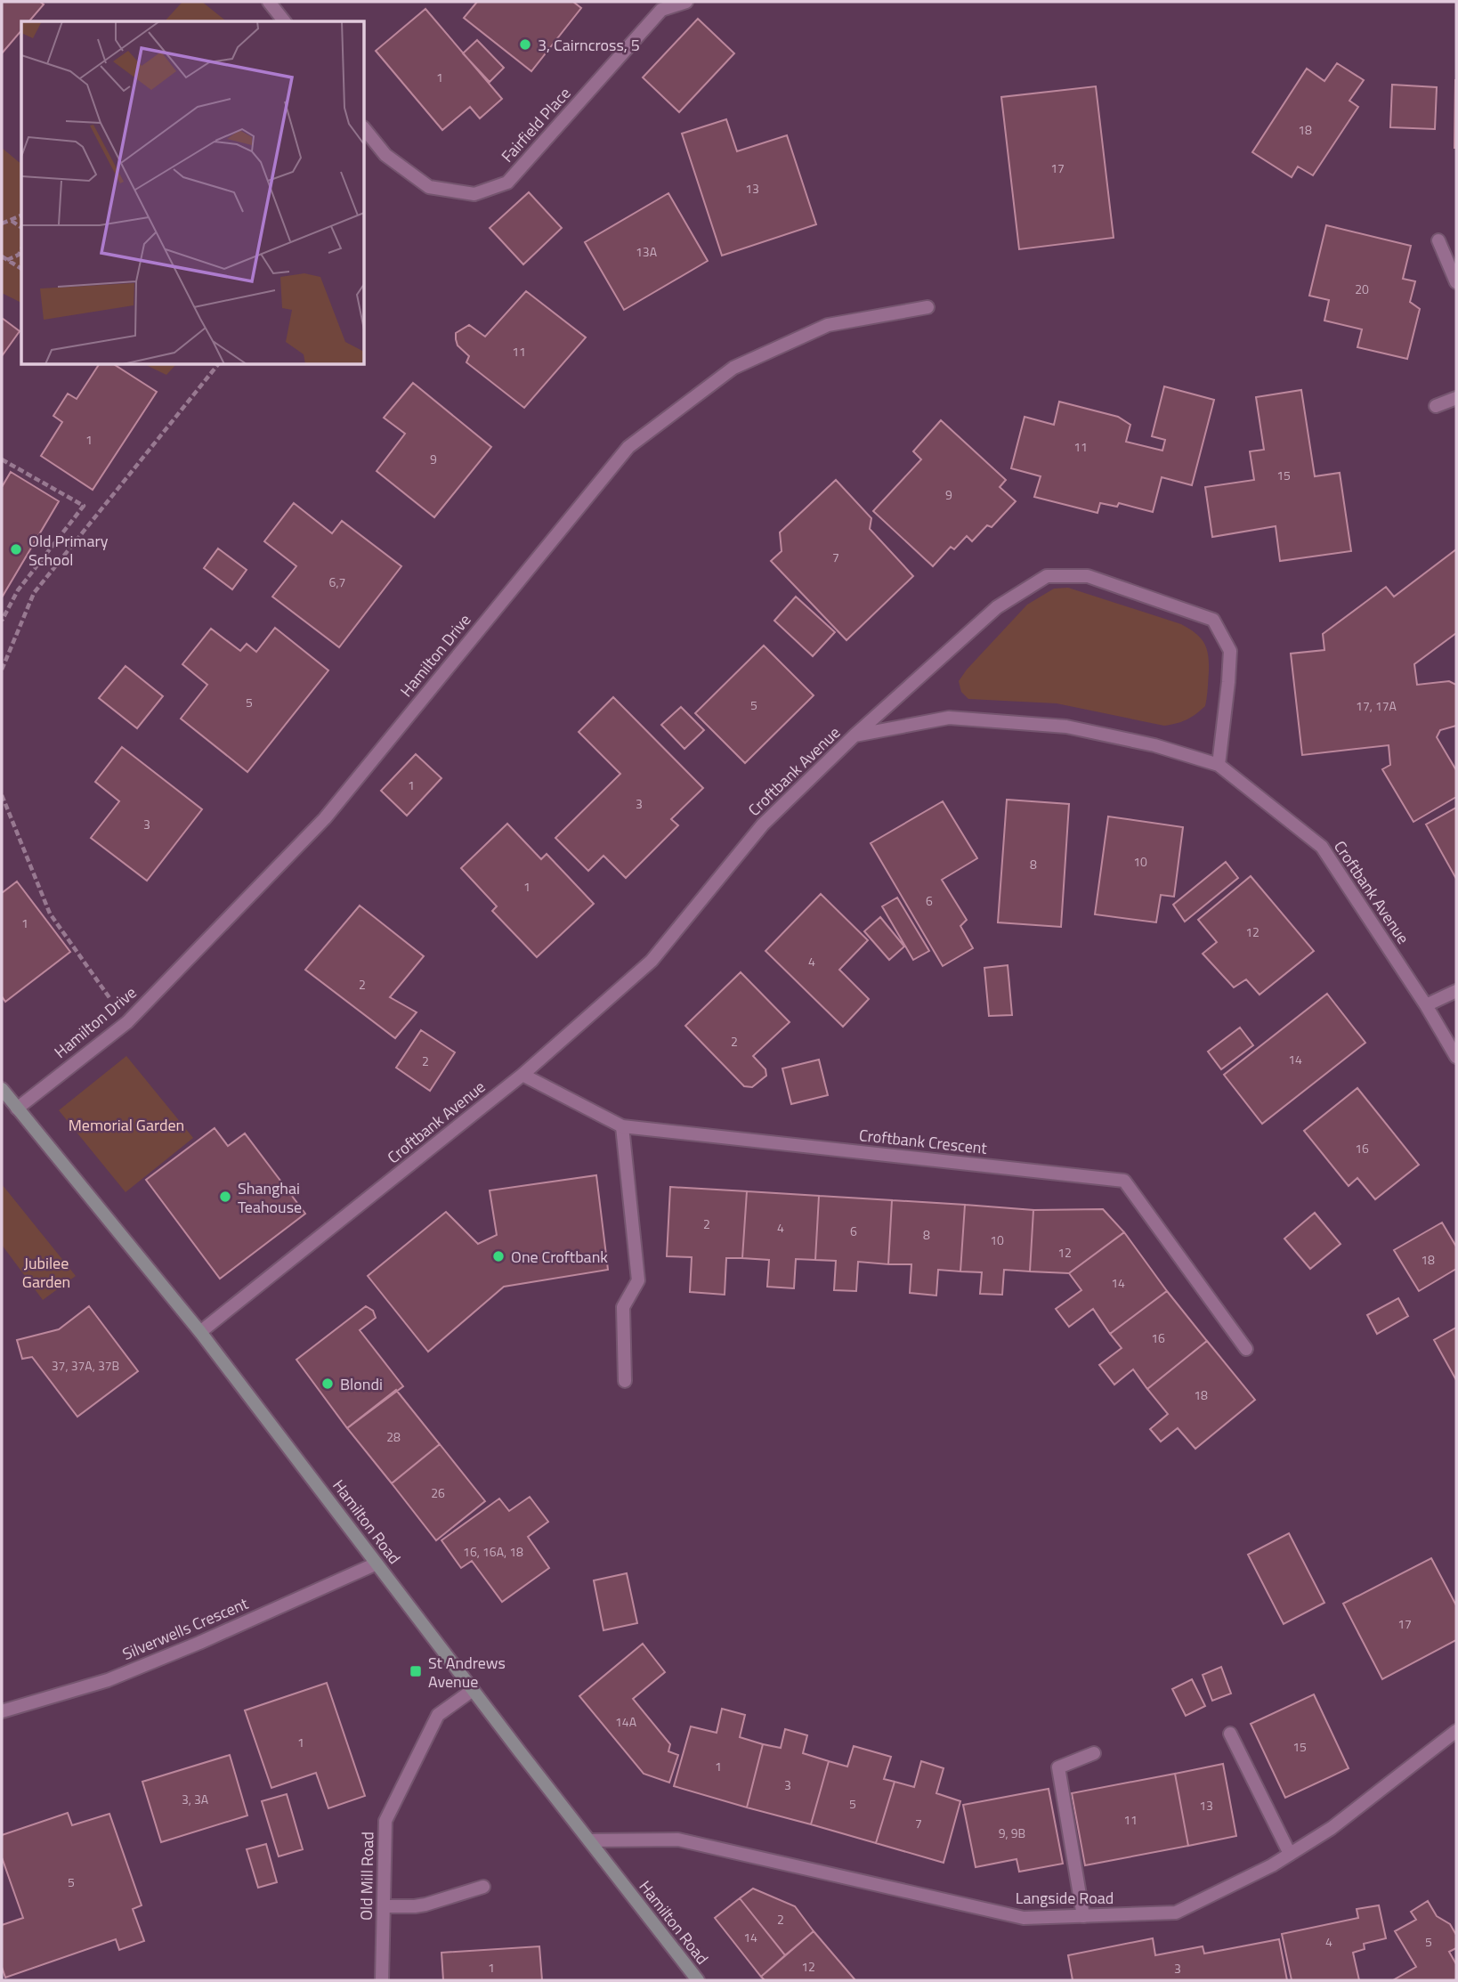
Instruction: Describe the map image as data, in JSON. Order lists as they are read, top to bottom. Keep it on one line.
{"streets":{"main road":["Hamilton Road"],"street":["Fairfield Place","Hamilton Drive","Croftbank Avenue","Croftbank Crescent","Silverwells Crescent","Old Mill Road","Langside Road"]},"crossings":[["Hamilton Drive","Hamilton Road"],["Croftbank Avenue","Croftbank Crescent"],["Croftbank Avenue","Hamilton Road"],["Hamilton Road","Silverwells Crescent"],["Hamilton Road","Old Mill Road"],["Hamilton Road","Langside Road"]],"parks":["Memorial Garden","Jubilee Garden"],"places":{"other":["3, Cairncross, 5","Old Primary School","Shanghai Teahouse","One Croftbank","Blondi"],"transit":["St Andrews Avenue"]},"house_numbers":["1","18","17","13","13A","20","11","1","11","9","15","9","7","6,7","5","5","17, 17A","1","3","3","10","8","1","6","1","12","4","2","2","14","2","16","2","4","6","8","10","12","18","14","16","37, 37A, 37B","18","28","26","16, 16A, 18","17","14A","1","15","1","3","3, 3A","5","13","11","7","9, 9B","5","2","14","4","5","12","1","3"]}
